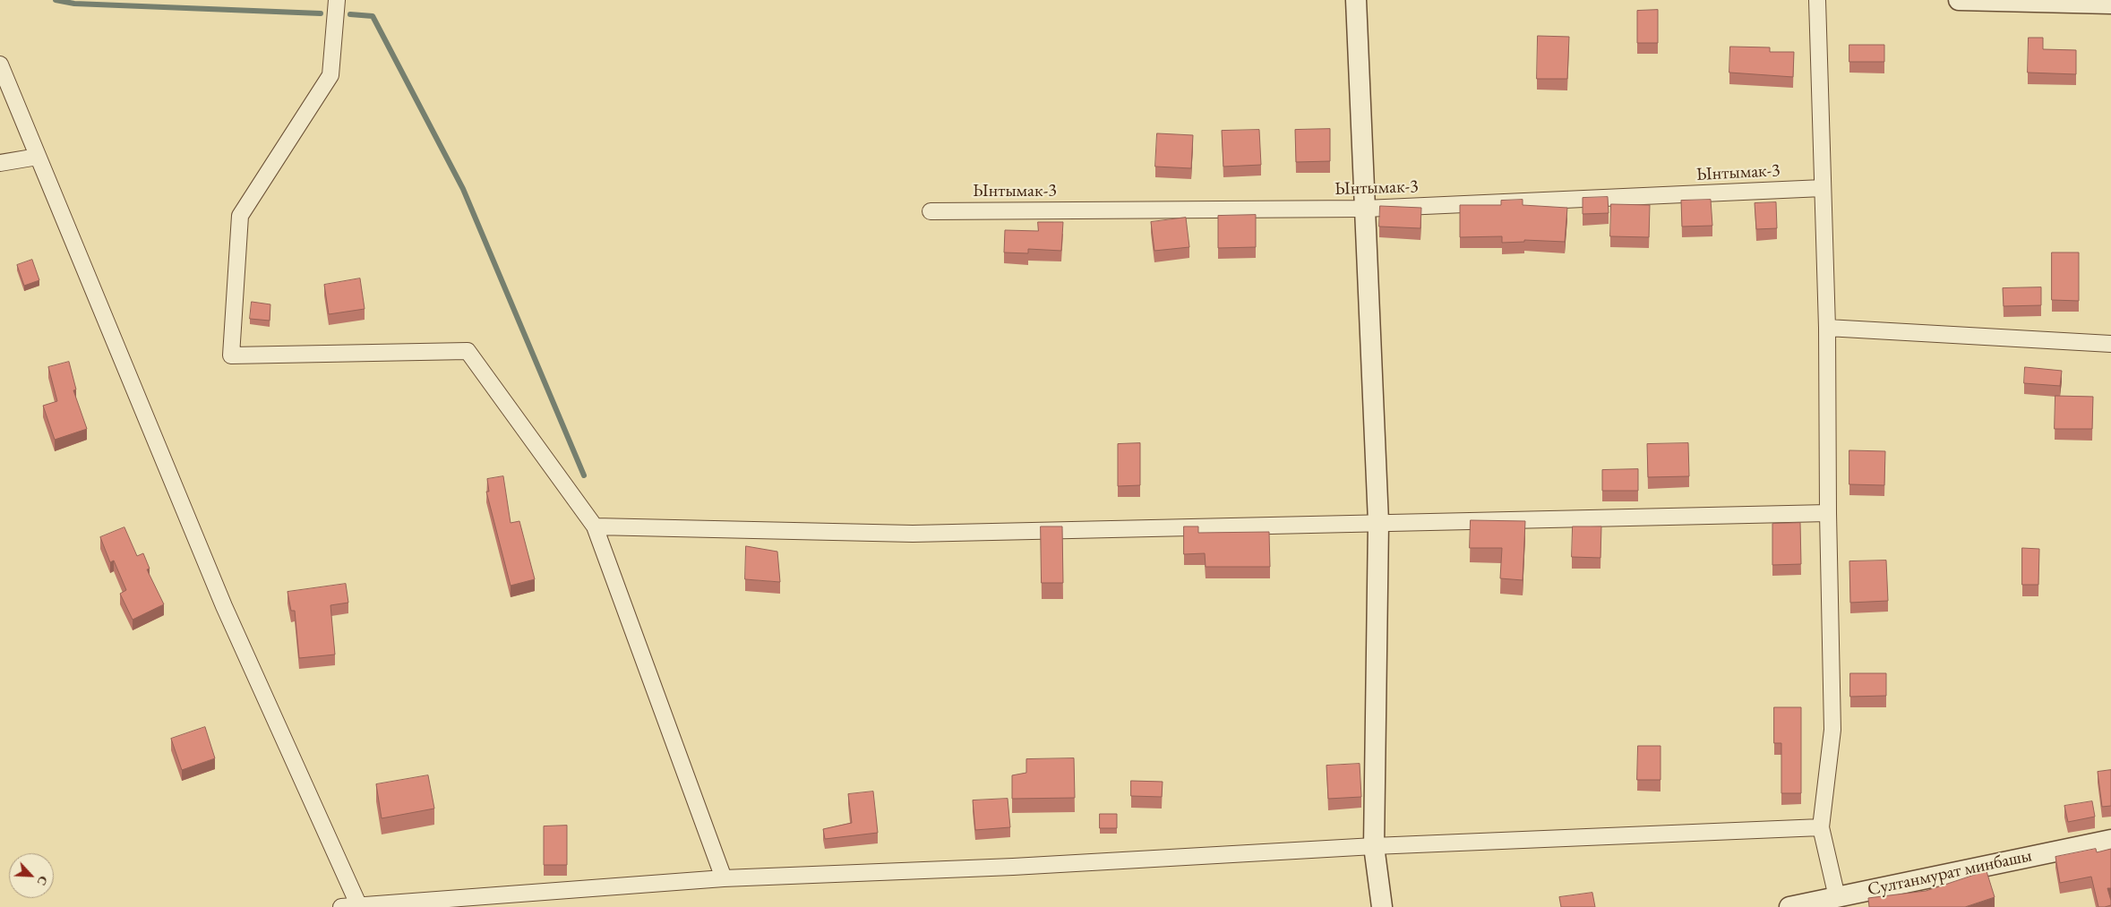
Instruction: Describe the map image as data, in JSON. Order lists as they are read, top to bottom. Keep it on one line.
{"streets":{"street":["Ынтымак-3","Султанмурат минбашы"]},"north":"bottom right"}
